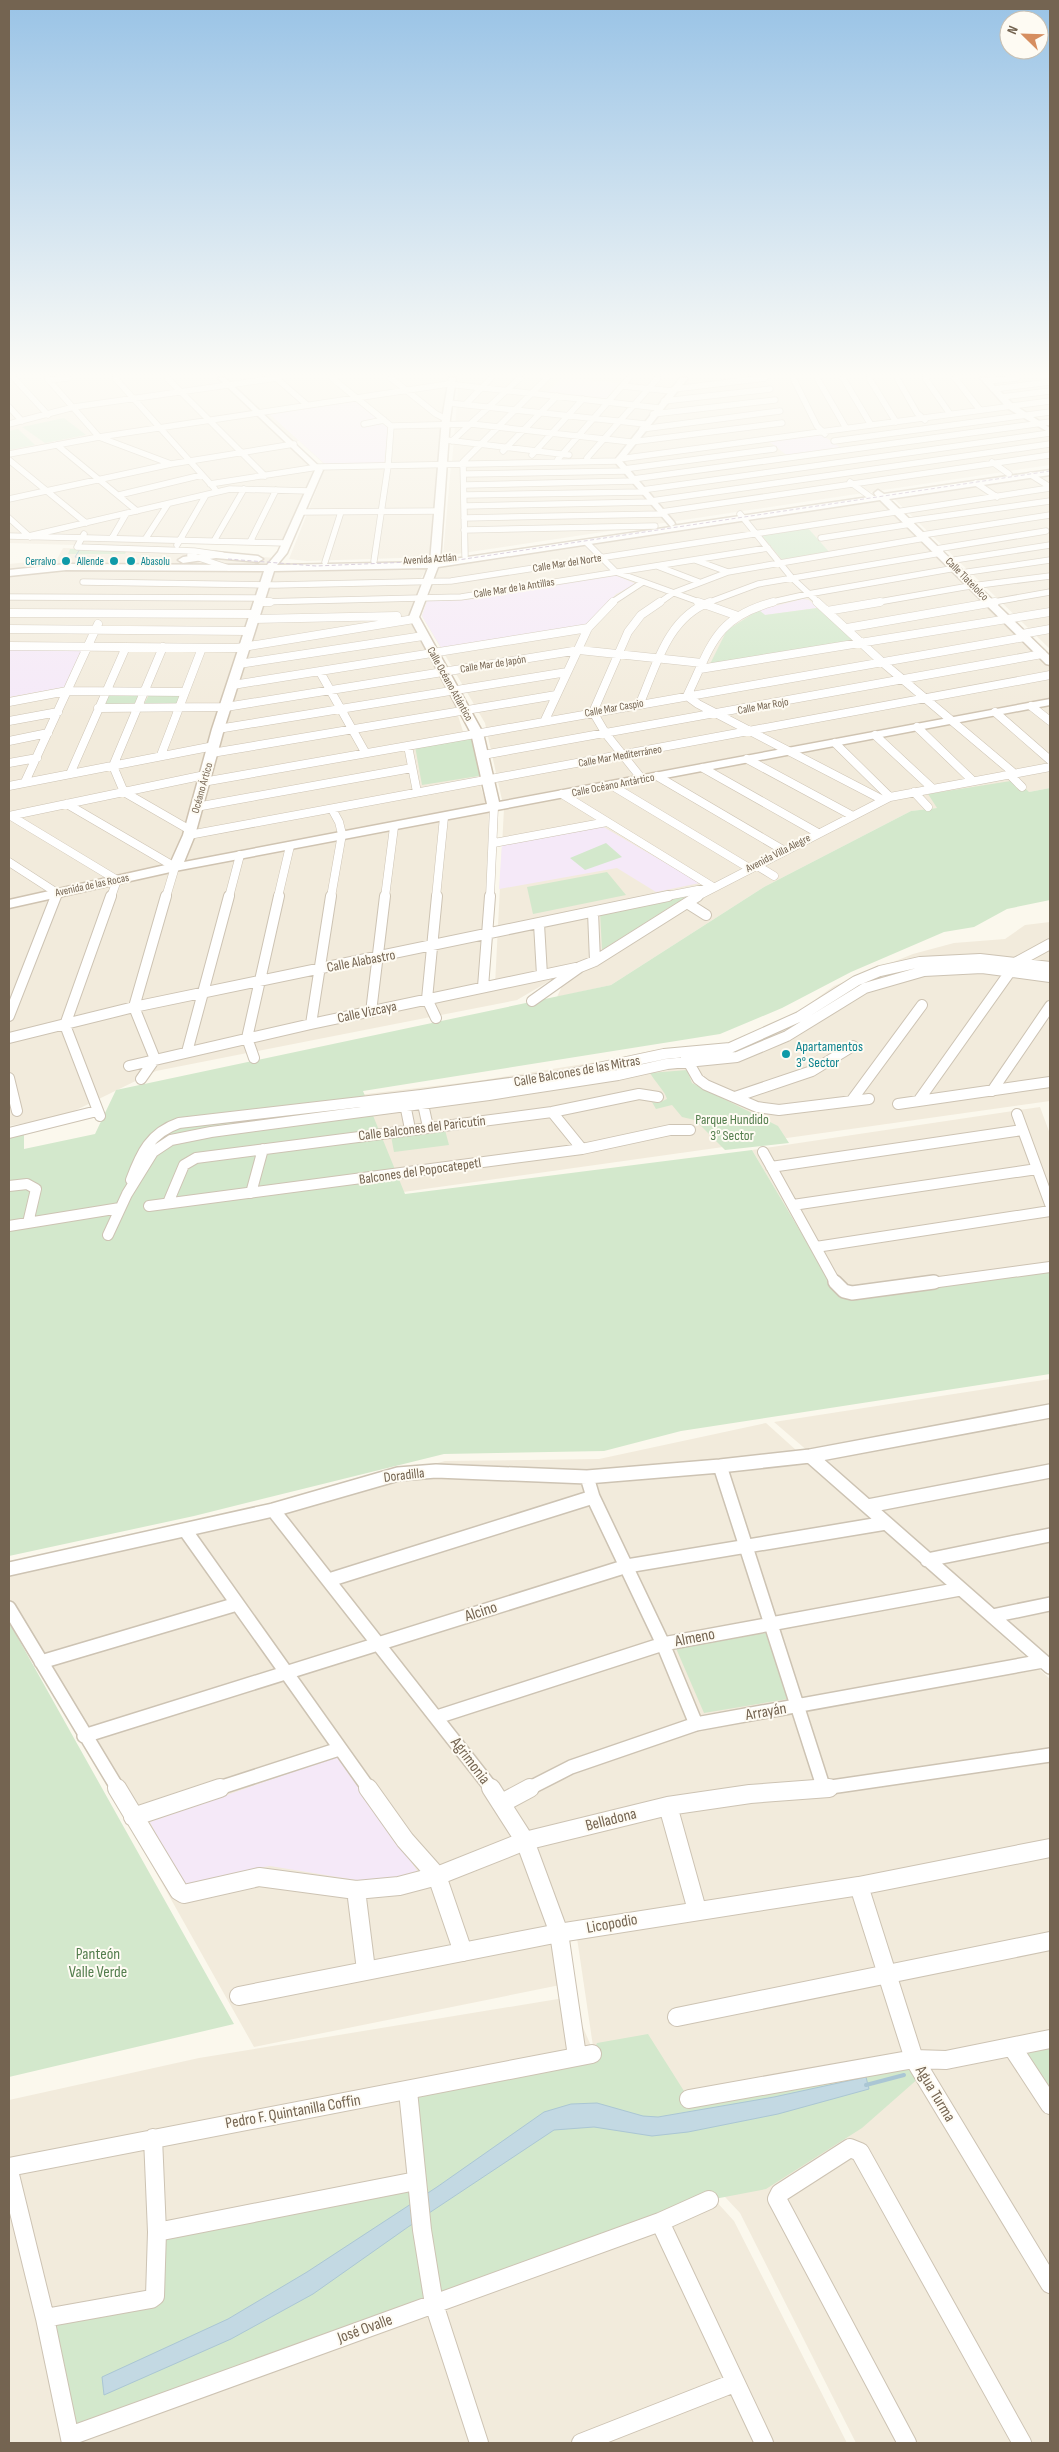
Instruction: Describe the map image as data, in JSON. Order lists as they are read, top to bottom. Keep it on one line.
{"streets":{"street":["Avenida Aztlán","Calle Mar del Norte","Calle Tlatelolco","Calle Mar de la Antillas","Calle Mar de Japón","Calle Océano Atlántico","Calle Mar Rojo","Calle Mar Caspio","Calle Mar Mediterráneo","Calle Océano Antártico","Océano Ártico","Avenida Villa Alegre","Avenida de las Rocas","Calle Alabastro","Calle Vizcaya","Calle Balcones de las Mitras","Calle Balcones del Paricutín","Balcones del Popocatepetl","Doradilla","Alcino","Almeno","Arrayán","Agrimonia","Belladona","Licopodio","Agua Turma","Pedro F. Quintanilla Coffin","José Ovalle"]},"crossings":[["Avenida Aztlán","Calle Tlatelolco"],["Avenida Aztlán","Océano Ártico"],["Calle Mar del Norte","Calle Tlatelolco"],["Calle Mar del Norte","Océano Ártico"],["Calle Tlatelolco","Calle Mar de Japón"],["Calle Tlatelolco","Calle Mar Rojo"],["Calle Tlatelolco","Calle Mar Caspio"],["Calle Mar de la Antillas","Océano Ártico"],["Calle Mar de Japón","Calle Océano Atlántico"],["Calle Mar de Japón","Océano Ártico"],["Calle Océano Atlántico","Calle Mar Rojo"],["Calle Océano Atlántico","Calle Mar Caspio"],["Calle Océano Atlántico","Calle Mar Mediterráneo"],["Calle Océano Atlántico","Calle Océano Antártico"],["Calle Océano Atlántico","Calle Alabastro"],["Calle Océano Atlántico","Calle Vizcaya"],["Calle Mar Caspio","Océano Ártico"],["Calle Mar Mediterráneo","Océano Ártico"],["Calle Océano Antártico","Océano Ártico"],["Calle Océano Antártico","Avenida de las Rocas"],["Océano Ártico","Avenida de las Rocas"],["Océano Ártico","Calle Alabastro"],["Avenida Villa Alegre","Calle Alabastro"],["Avenida Villa Alegre","Calle Vizcaya"],["Calle Balcones del Paricutín","Balcones del Popocatepetl"],["Doradilla","Agrimonia"],["Alcino","Agrimonia"],["Almeno","Agrimonia"],["Arrayán","Agrimonia"],["Agrimonia","Belladona"],["Agrimonia","Licopodio"],["Agrimonia","Pedro F. Quintanilla Coffin"],["Licopodio","Agua Turma"]],"parks":["Parque Hundido 3° Sector","Panteón Valle Verde"],"places":["Cerralvo","Allende","Abasolu","Apartamentos 3° Sector"],"north":"top left"}
